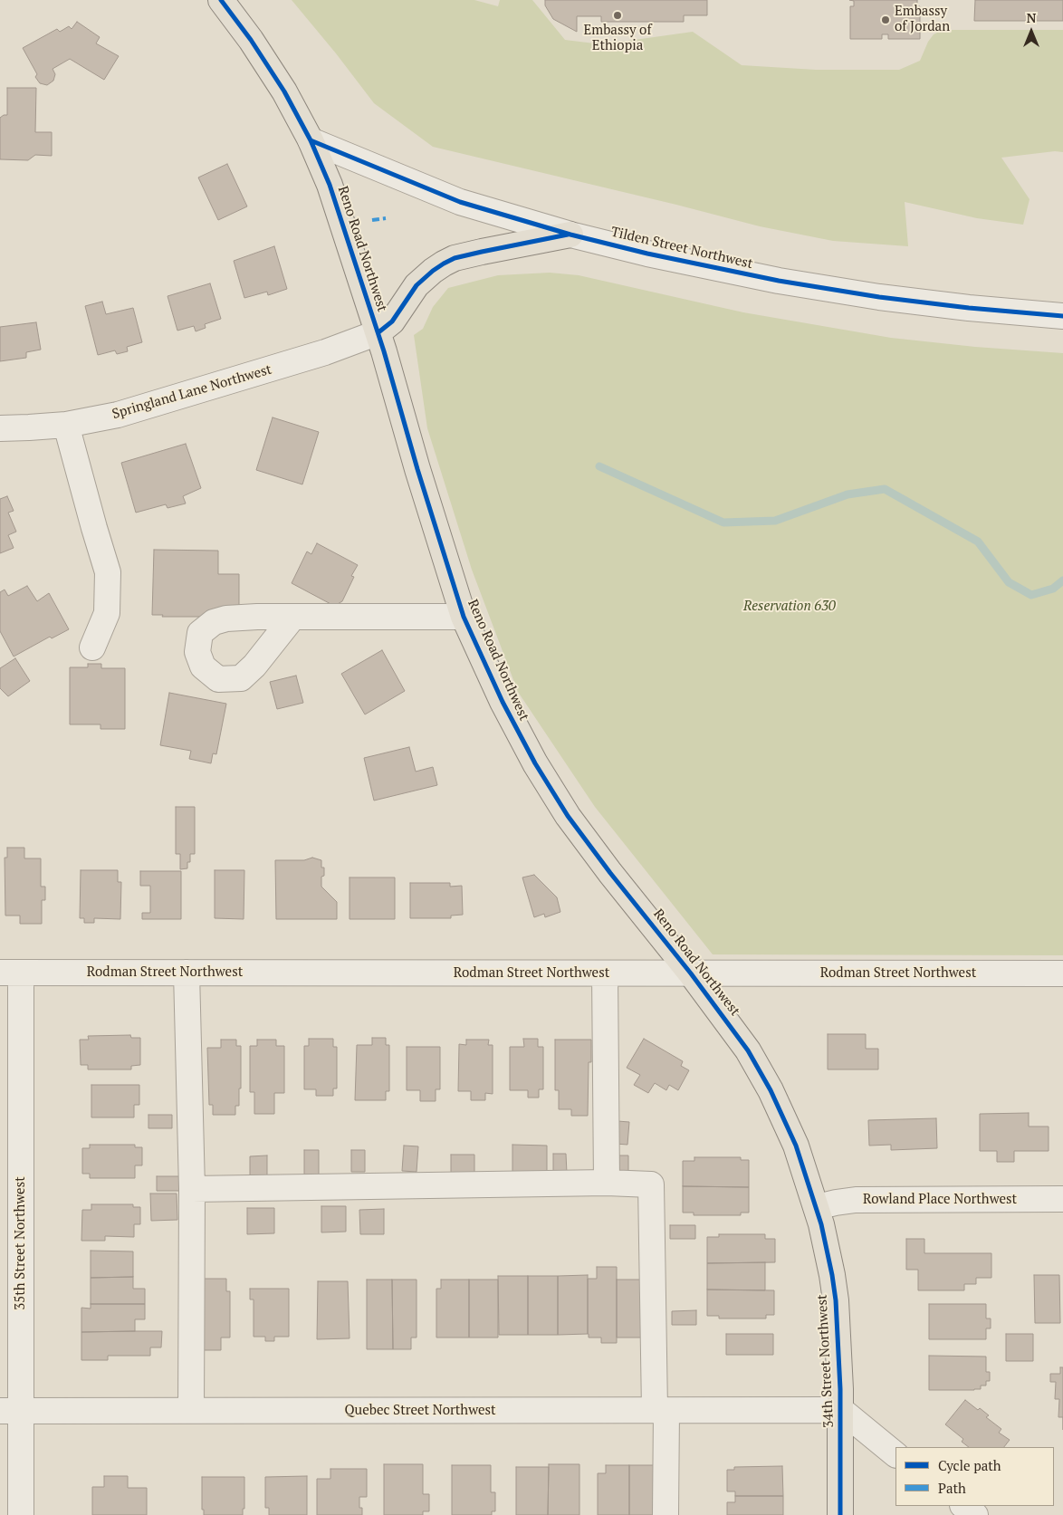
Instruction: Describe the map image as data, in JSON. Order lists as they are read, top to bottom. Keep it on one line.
{"streets":{"main road":["Reno Road Northwest","34th Street Northwest"],"street":["Tilden Street Northwest","Springland Lane Northwest","Rodman Street Northwest","Rowland Place Northwest","35th Street Northwest","Quebec Street Northwest"]},"crossings":[["Tilden Street Northwest","Reno Road Northwest"],["Reno Road Northwest","Springland Lane Northwest"],["Reno Road Northwest","Rodman Street Northwest"],["Reno Road Northwest","Rowland Place Northwest"],["Reno Road Northwest","34th Street Northwest"],["Rodman Street Northwest","35th Street Northwest"],["Rowland Place Northwest","34th Street Northwest"],["35th Street Northwest","Quebec Street Northwest"],["34th Street Northwest","Quebec Street Northwest"]],"parks":["Reservation 630"],"places":["Embassy of Ethiopia","Embassy of Jordan"],"legend":["Cycle path","Path"],"north":"top"}
